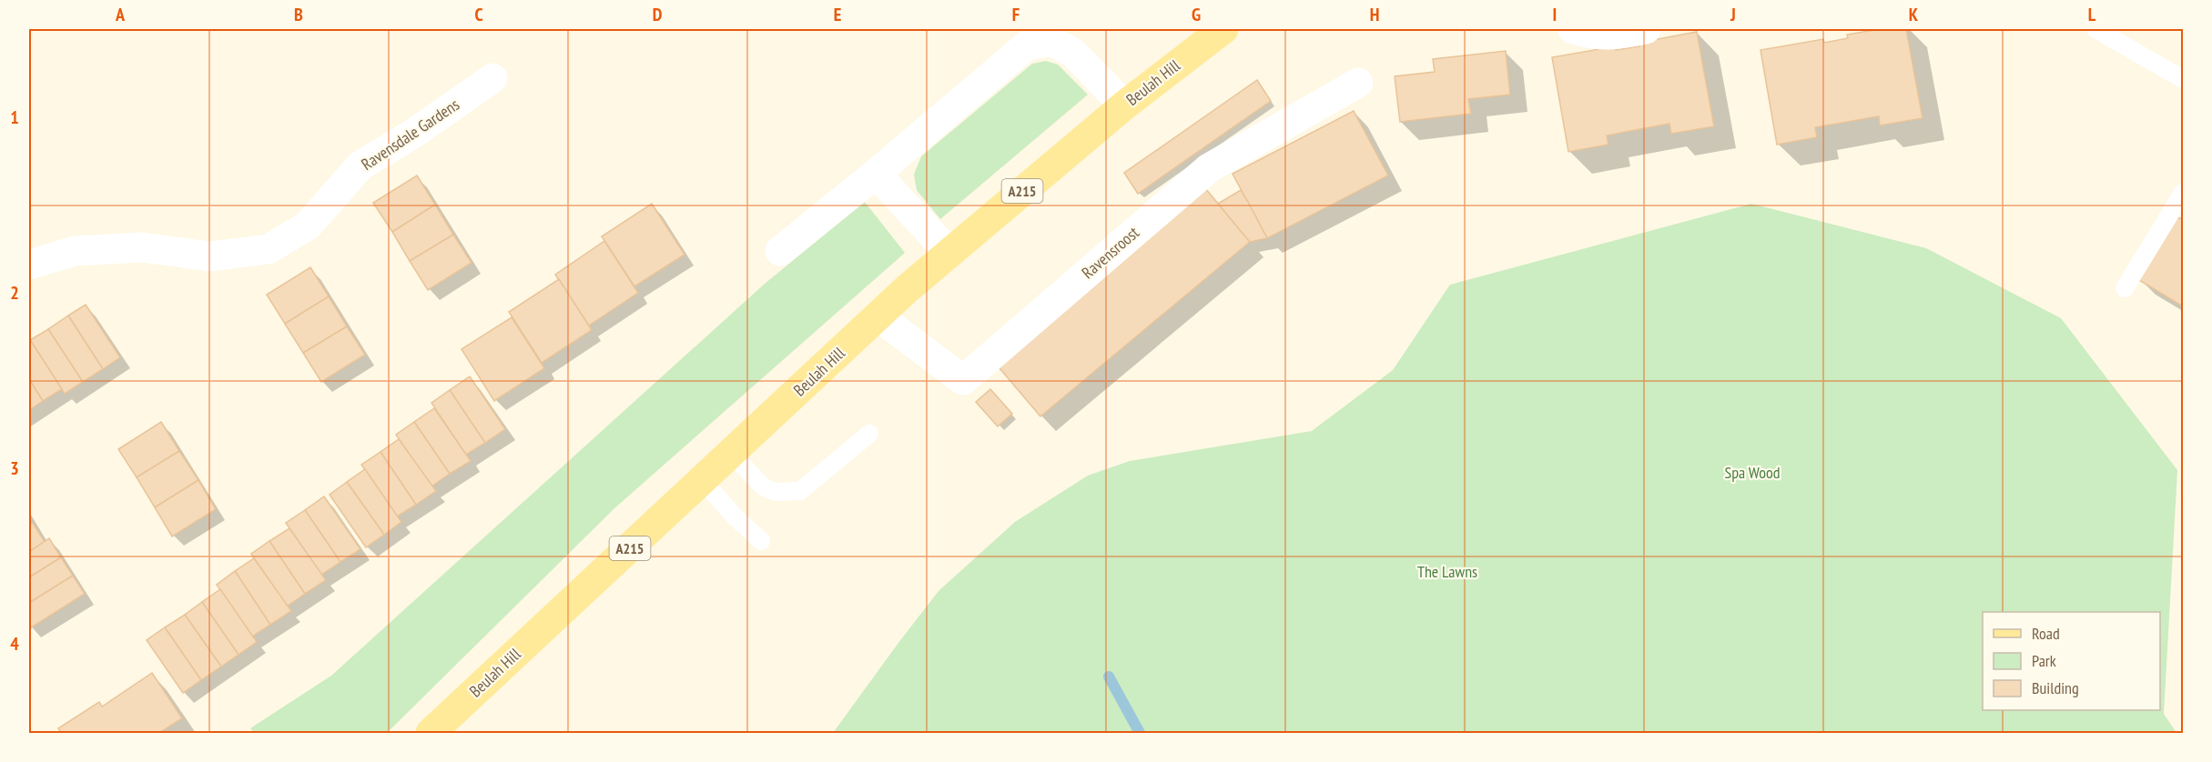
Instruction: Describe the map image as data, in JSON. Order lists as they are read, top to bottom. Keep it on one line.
{"streets":{"main road":["Beulah Hill","A215"],"street":["Ravensdale Gardens","Ravensroost"]},"crossings":[["Beulah Hill","Ravensroost"]],"parks":["Spa Wood","The Lawns"],"legend":["Road","Park","Building"],"grid":{"columns":["A","B","C","D","E","F","G","H","I","J","K","L"],"rows":["1","2","3","4"]}}
